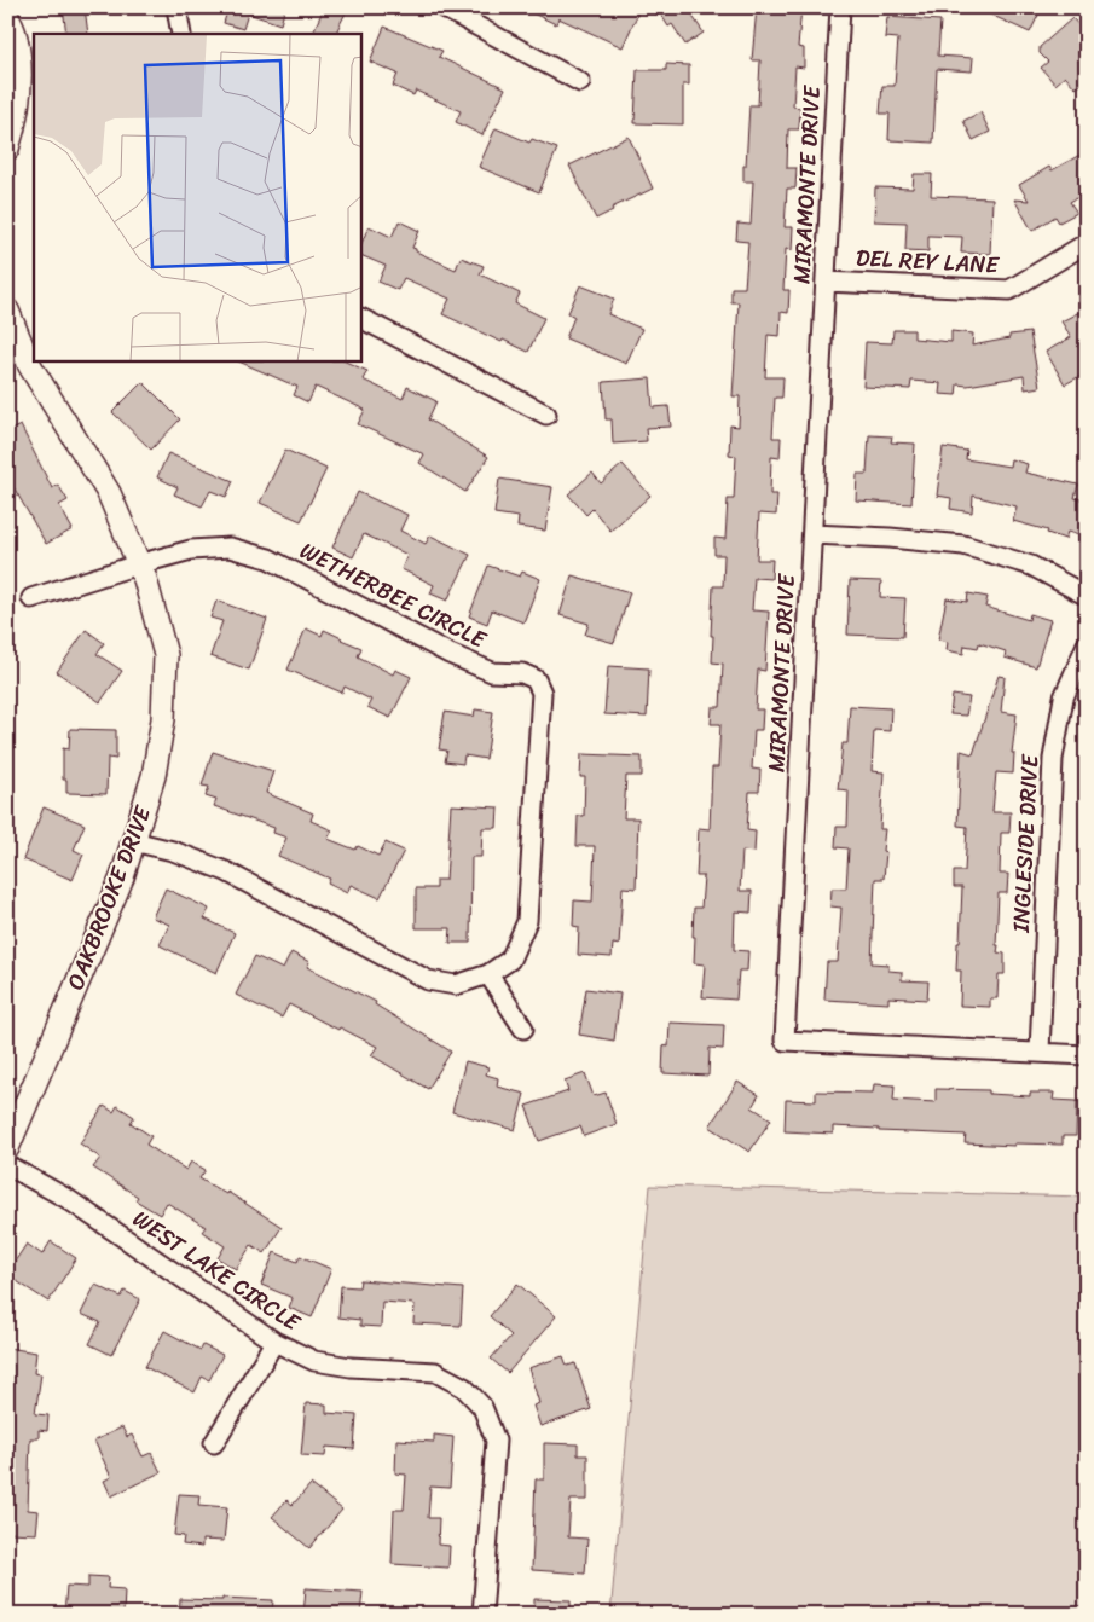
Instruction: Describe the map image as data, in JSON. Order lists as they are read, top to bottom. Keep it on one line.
{"streets":{"street":["MIRAMONTE DRIVE","DEL REY LANE","WETHERBEE CIRCLE","INGLESIDE DRIVE","OAKBROOKE DRIVE","WEST LAKE CIRCLE"]},"crossings":[["MIRAMONTE DRIVE","DEL REY LANE"],["MIRAMONTE DRIVE","INGLESIDE DRIVE"],["WETHERBEE CIRCLE","OAKBROOKE DRIVE"]]}
